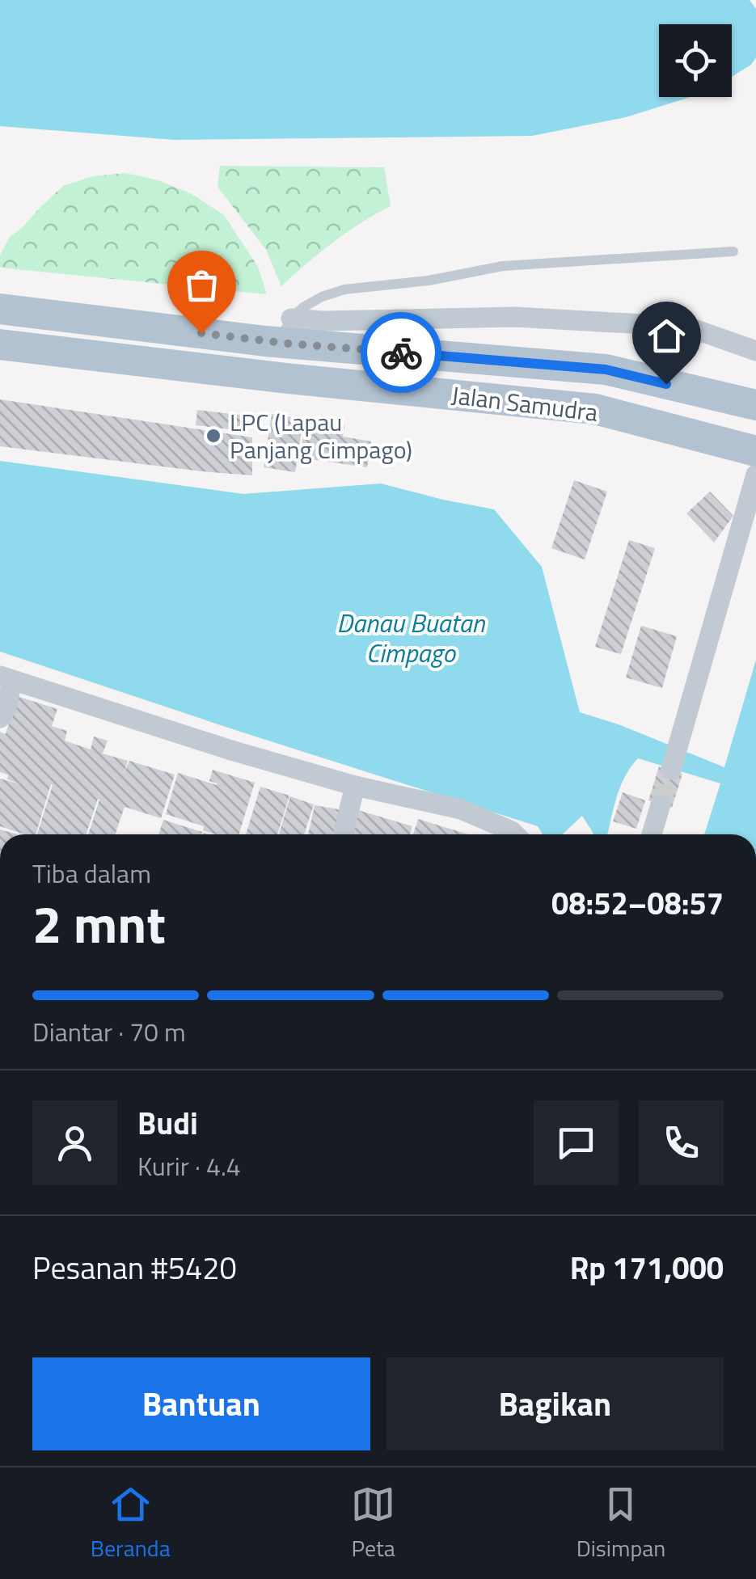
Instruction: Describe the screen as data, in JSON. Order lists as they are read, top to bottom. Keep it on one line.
{"streets":{"main road":["Jalan Samudra"]},"water":["Danau Buatan Cimpago"],"places":["LPC (Lapau Panjang Cimpago)"],"page":{"heading":["2 mnt","Tiba dalam","08:52–08:57"],"panel":["Budi","Kurir · 4.4","Pesanan #5420","Rp 171,000"],"bar":"Diantar · 70 m","buttons":["Bantuan","Bagikan"],"tabs":["Beranda","Peta","Disimpan"]}}
